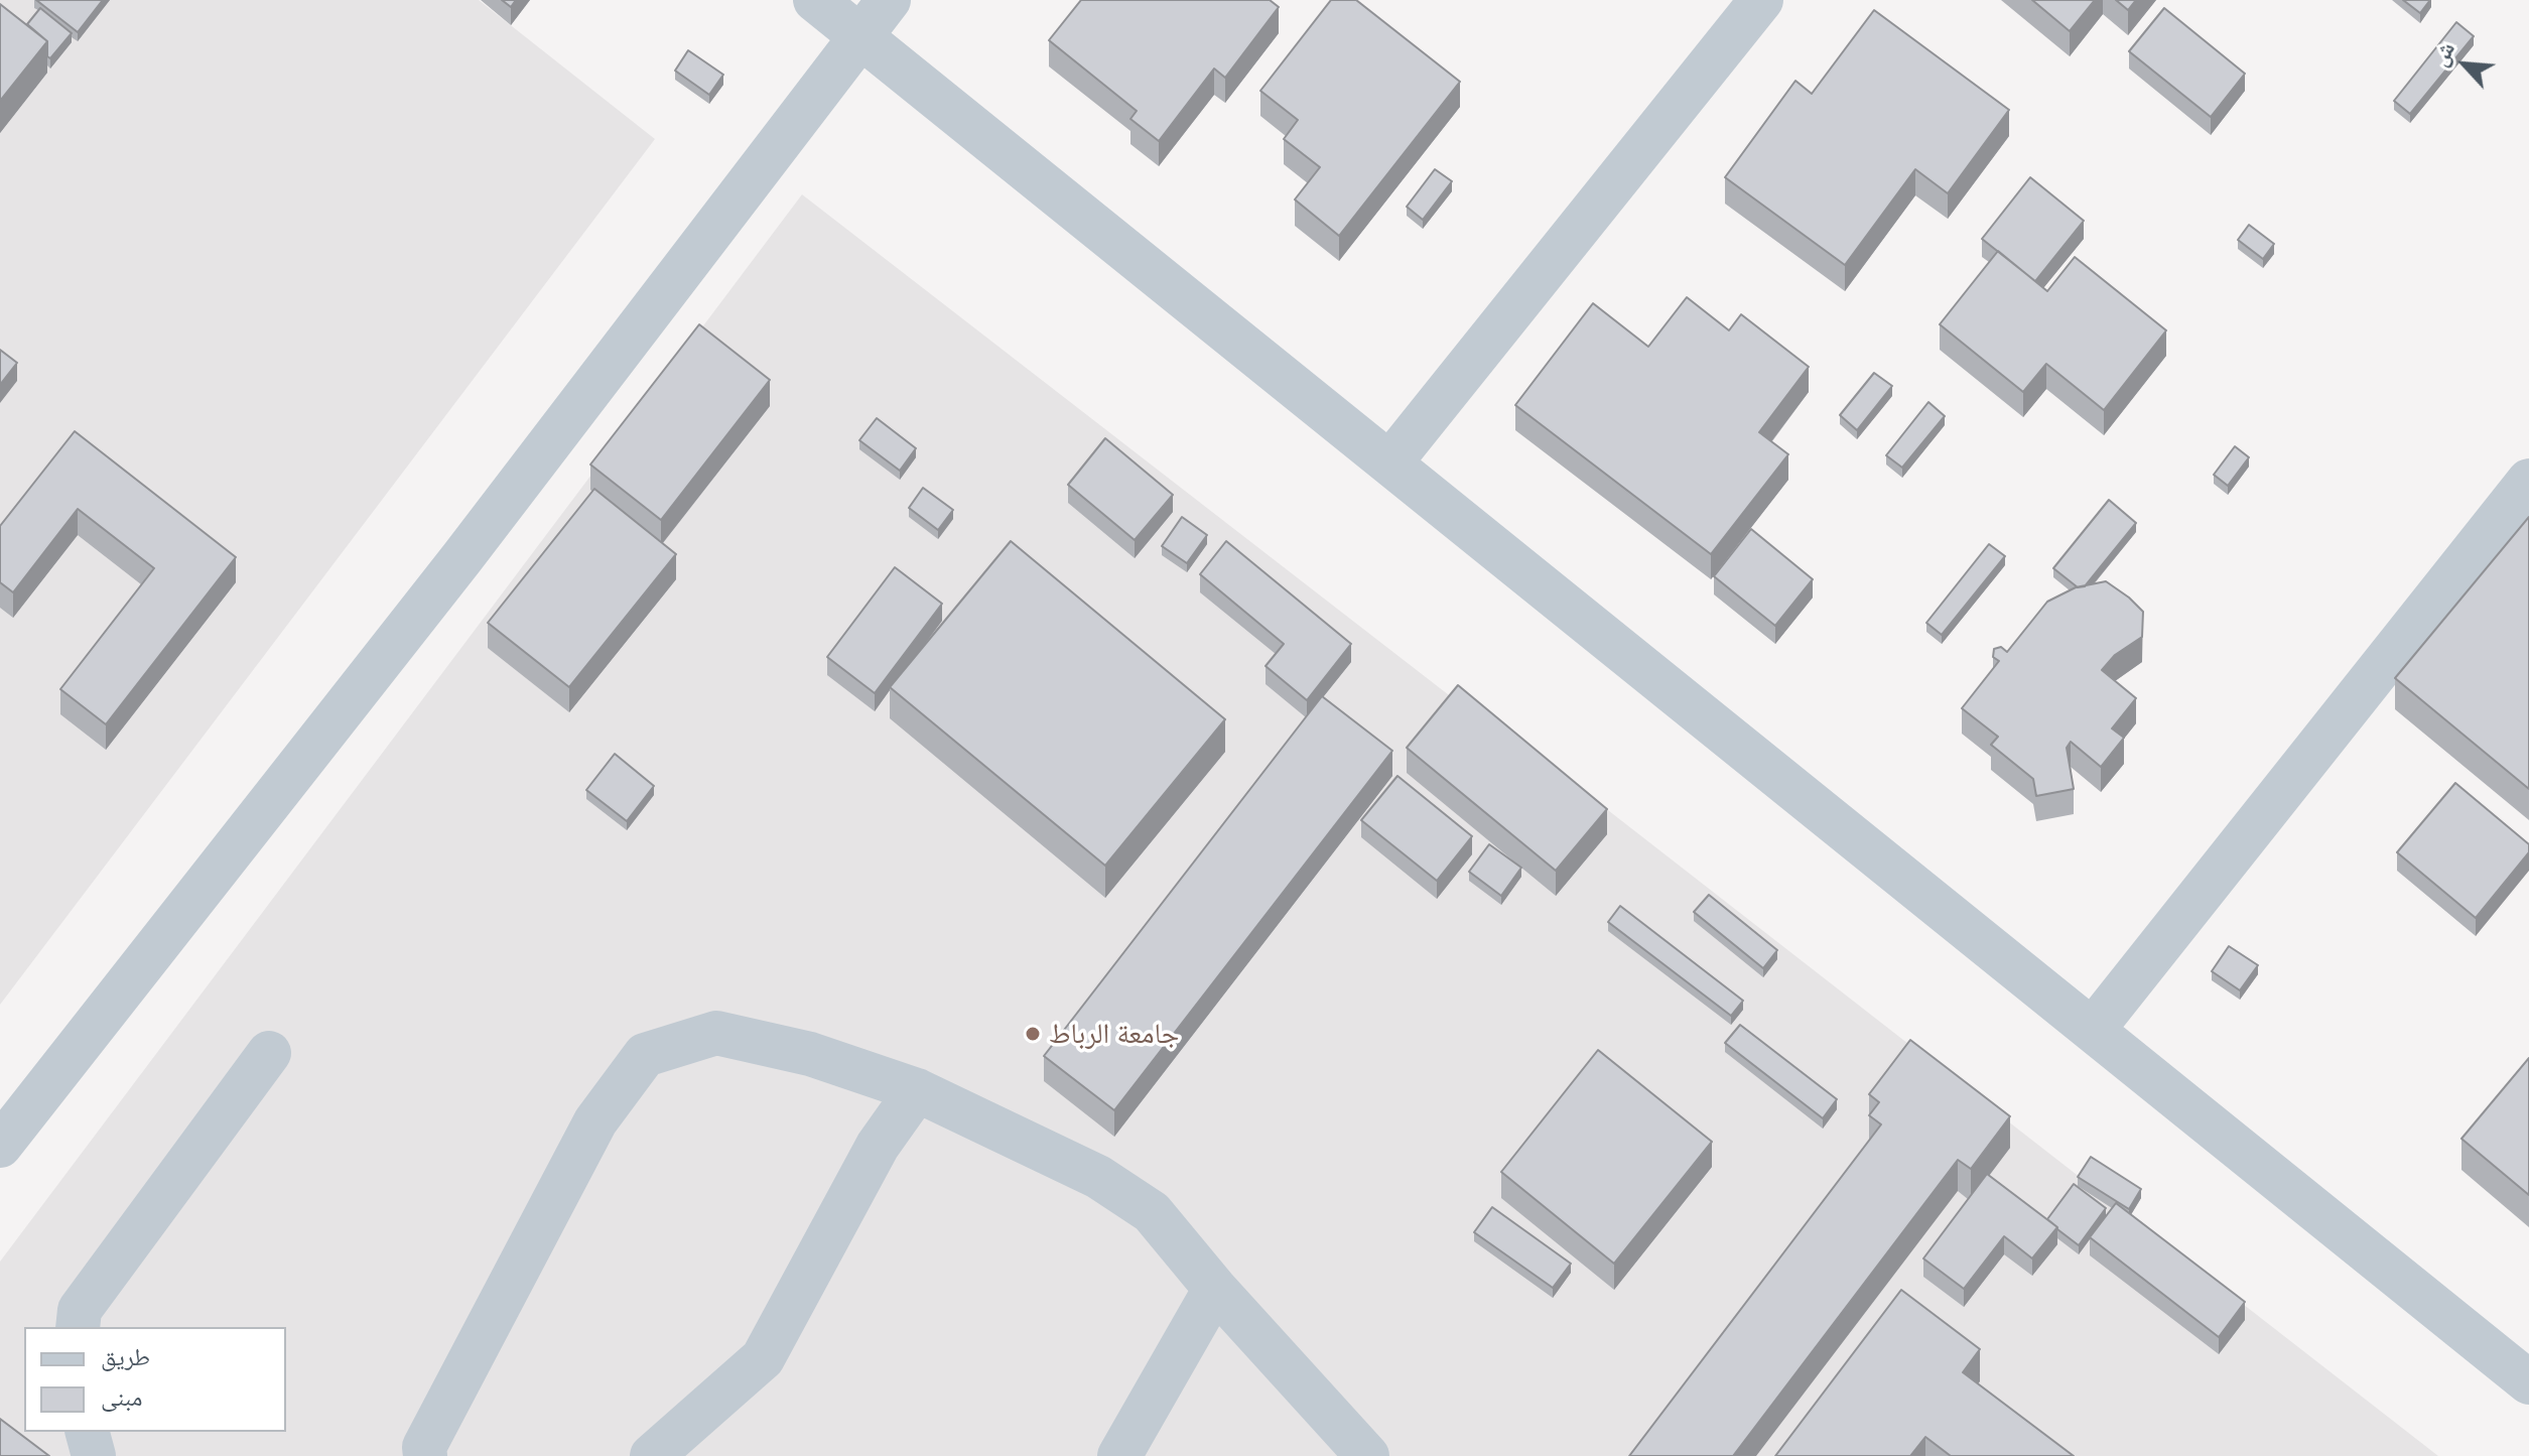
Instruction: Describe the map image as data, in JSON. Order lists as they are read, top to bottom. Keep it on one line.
{"places":["جامعة الرباط"],"legend":["طريق","مبنى"],"north":"top left"}
